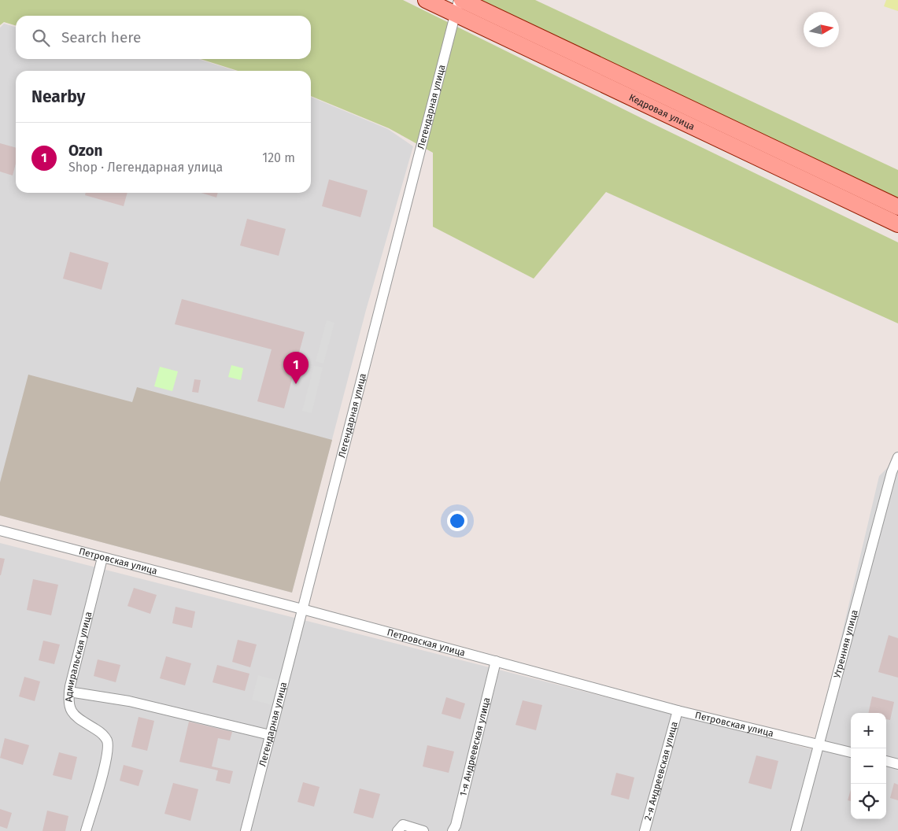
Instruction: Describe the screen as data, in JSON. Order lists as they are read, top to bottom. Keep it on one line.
{"streets":{"main road":["Кедровая улица"],"street":["Легендарная улица","Петровская улица","Утренняя улица","Адмиральская улица","1-я Андреевская улица","2-я Андреевская улица"]},"crossings":[["Легендарная улица","Кедровая улица"],["Легендарная улица","Петровская улица"],["Петровская улица","Утренняя улица"],["Петровская улица","Адмиральская улица"],["Петровская улица","1-я Андреевская улица"],["Петровская улица","2-я Андреевская улица"]],"north":"right","page":{"search":"Search here","heading":"Nearby","list":[{"mark":"1","name":"Ozon","note":"Shop · Легендарная улица","value":"120 m"}],"pins":"1","map_buttons":["+","−"]}}
